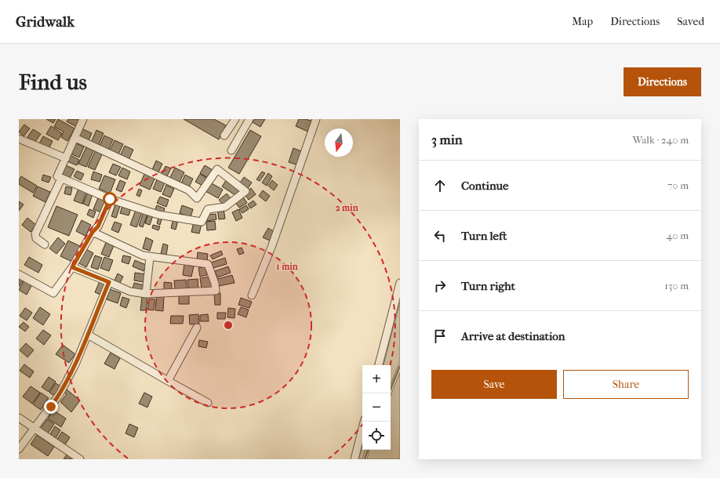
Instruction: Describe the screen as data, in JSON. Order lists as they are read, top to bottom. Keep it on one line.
{"north":"bottom","page":{"header":"Gridwalk","nav":["Map","Directions","Saved"],"buttons":["Directions",["Save","Share"]],"title":"Find us","heading":["3 min","Walk · 240 m"],"list":[["Continue","70 m"],["Turn left","40 m"],["Turn right","130 m"],"Arrive at destination"],"map_buttons":["+","−"]},"rings":["2 min","1 min"]}
